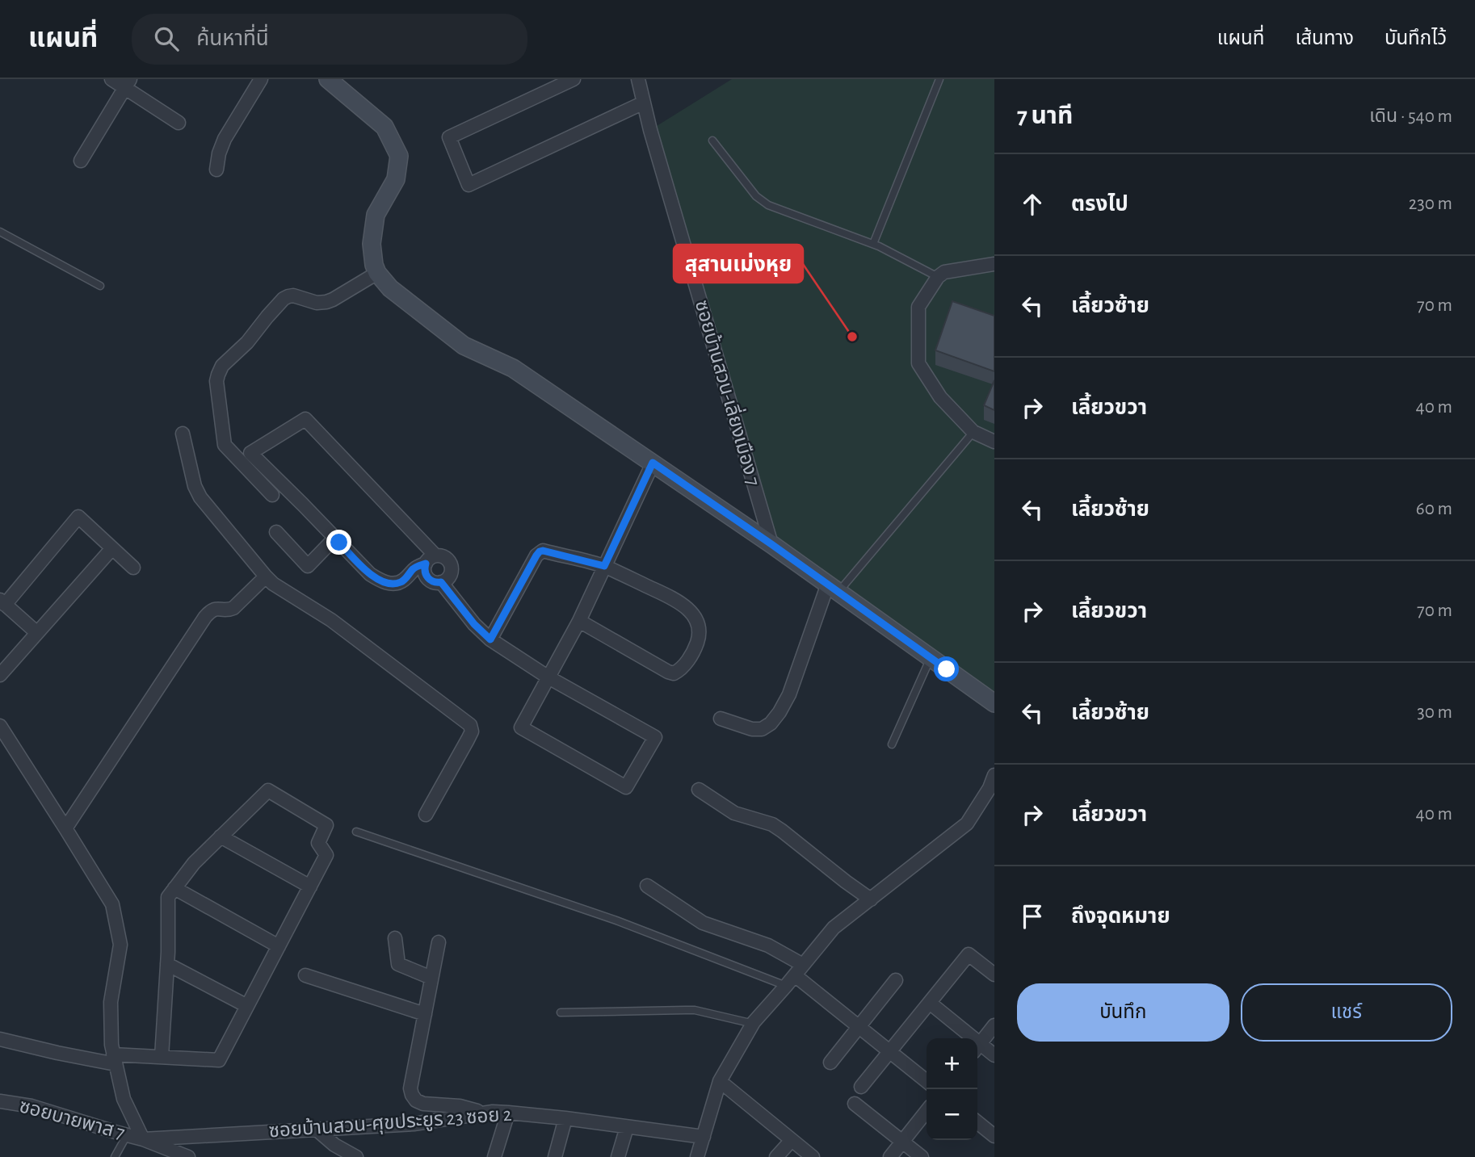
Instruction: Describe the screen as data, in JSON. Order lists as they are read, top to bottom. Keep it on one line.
{"streets":{"street":["ซอยบ้านสวน-เลี่ยงเมือง 7","ซอยบายพาส 7","ซอยบ้านสวน-ศุขประยูร 23 ซอย 2"]},"crossings":[["ซอยบายพาส 7","ซอยบ้านสวน-ศุขประยูร 23 ซอย 2"]],"places":["สุสานเม่งหุย"],"page":{"header":"แผนที่","search":"ค้นหาที่นี่","nav":["แผนที่","เส้นทาง","บันทึกไว้"],"heading":["7 นาที","เดิน · 540 m"],"list":[["ตรงไป","230 m"],["เลี้ยวซ้าย","70 m"],["เลี้ยวขวา","40 m"],["เลี้ยวซ้าย","60 m"],["เลี้ยวขวา","70 m"],["เลี้ยวซ้าย","30 m"],["เลี้ยวขวา","40 m"],"ถึงจุดหมาย"],"buttons":["บันทึก","แชร์"],"map_buttons":["+","−"]}}
